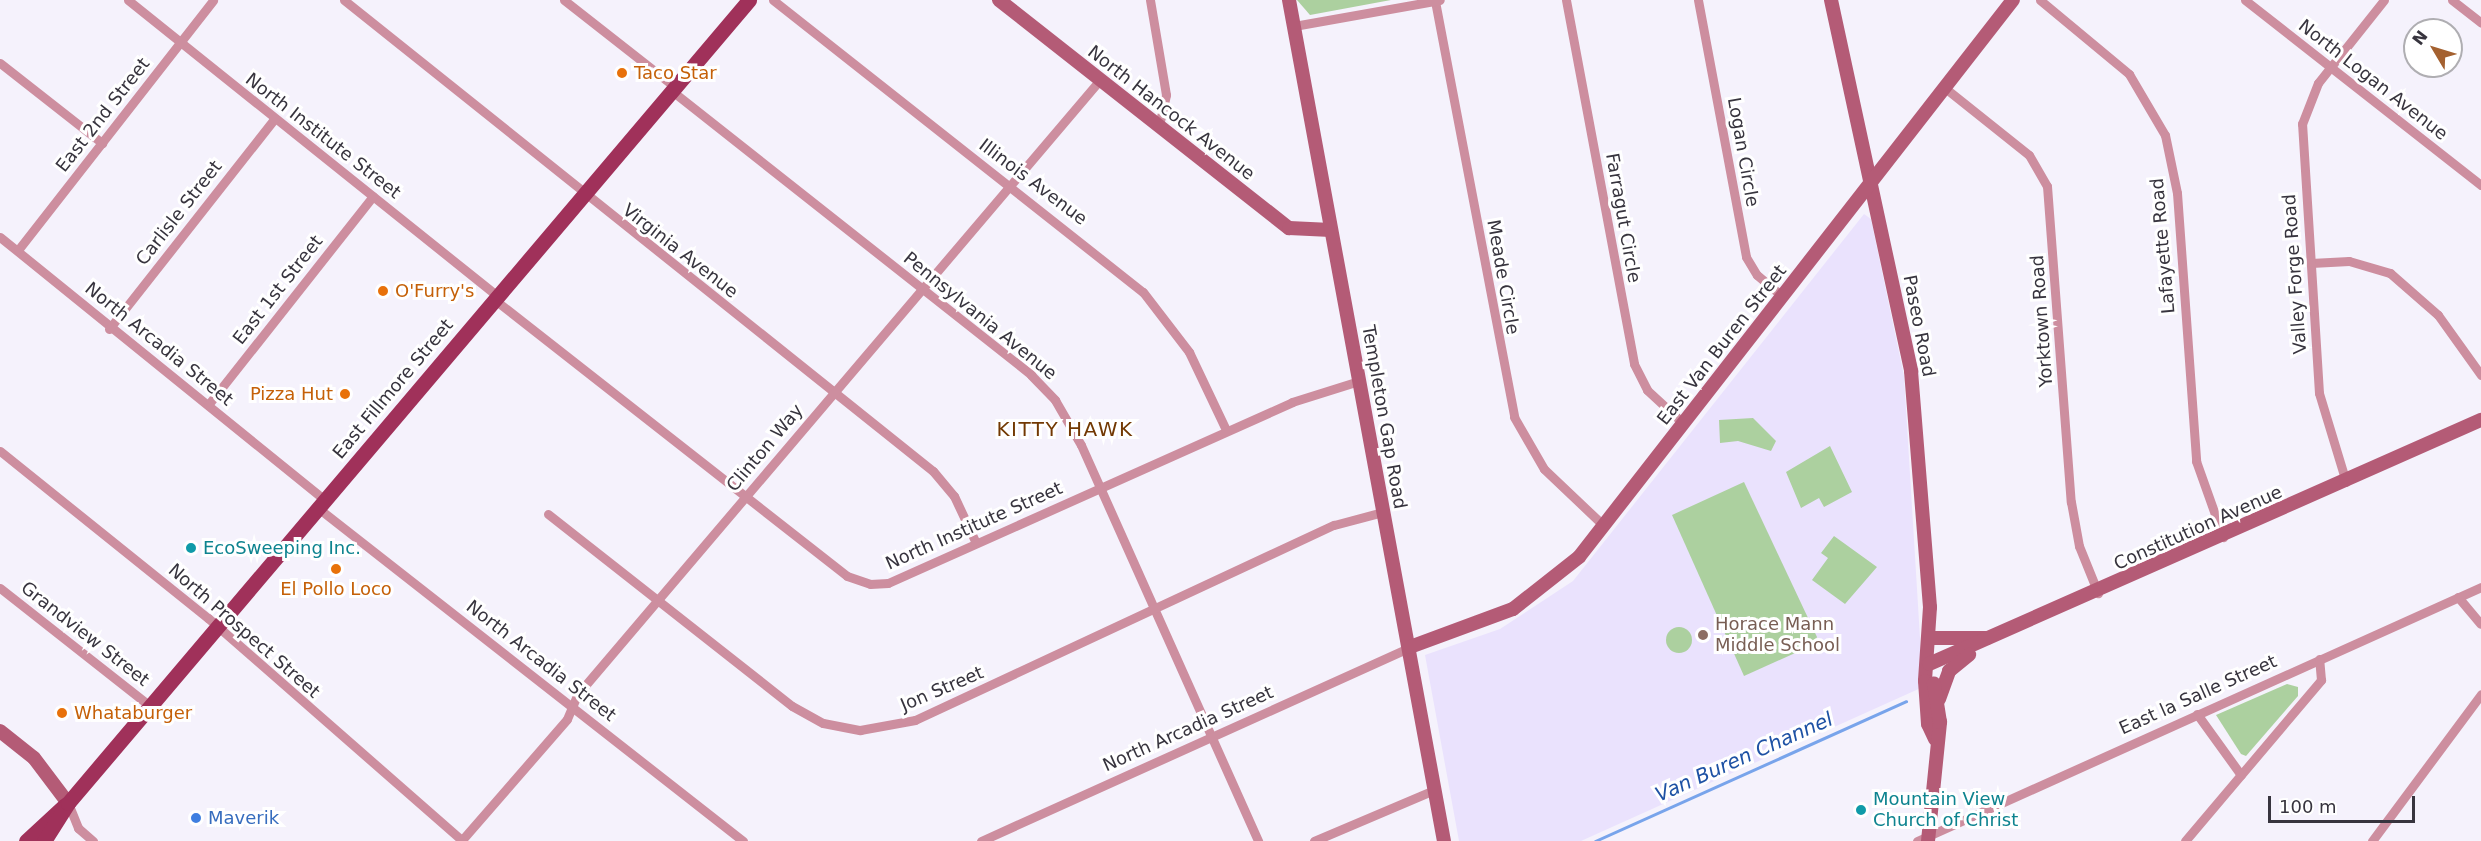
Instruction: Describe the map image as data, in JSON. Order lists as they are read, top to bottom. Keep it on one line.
{"streets":{"main road":["East Fillmore Street"],"street":["North Logan Avenue","North Hancock Avenue","East 2nd Street","North Institute Street","Logan Circle","Illinois Avenue","Carlisle Street","Farragut Circle","Lafayette Road","Virginia Avenue","Valley Forge Road","Meade Circle","East 1st Street","Pennsylvania Avenue","Yorktown Road","Paseo Road","North Arcadia Street","East Van Buren Street","Templeton Gap Road","Clinton Way","Constitution Avenue","North Prospect Street","Grandview Street","Jon Street","East la Salle Street"]},"crossings":[["North Logan Avenue","Valley Forge Road"],["North Hancock Avenue","Templeton Gap Road"],["North Hancock Avenue","Clinton Way"],["East 2nd Street","North Institute Street"],["East 2nd Street","North Arcadia Street"],["North Institute Street","Illinois Avenue"],["North Institute Street","Carlisle Street"],["North Institute Street","Virginia Avenue"],["North Institute Street","East 1st Street"],["North Institute Street","Pennsylvania Avenue"],["North Institute Street","East Fillmore Street"],["North Institute Street","Templeton Gap Road"],["North Institute Street","Clinton Way"],["Logan Circle","East Van Buren Street"],["Illinois Avenue","Clinton Way"],["Carlisle Street","North Arcadia Street"],["Farragut Circle","East Van Buren Street"],["Lafayette Road","Constitution Avenue"],["Virginia Avenue","East Fillmore Street"],["Virginia Avenue","Clinton Way"],["Valley Forge Road","Constitution Avenue"],["Meade Circle","East Van Buren Street"],["East 1st Street","North Arcadia Street"],["Pennsylvania Avenue","North Arcadia Street"],["Pennsylvania Avenue","East Fillmore Street"],["Pennsylvania Avenue","Clinton Way"],["Pennsylvania Avenue","Jon Street"],["Yorktown Road","East Van Buren Street"],["Yorktown Road","Constitution Avenue"],["Paseo Road","East Van Buren Street"],["Paseo Road","Constitution Avenue"],["Paseo Road","East la Salle Street"],["North Arcadia Street","East Van Buren Street"],["North Arcadia Street","East Fillmore Street"],["North Arcadia Street","Templeton Gap Road"],["North Arcadia Street","Clinton Way"],["East Van Buren Street","Templeton Gap Road"],["East Fillmore Street","North Prospect Street"],["East Fillmore Street","Grandview Street"],["Templeton Gap Road","Jon Street"],["Clinton Way","North Prospect Street"],["Clinton Way","Jon Street"]],"districts":["KITTY HAWK"],"water":["Van Buren Channel"],"places":["Taco Star","O'Furry's","Pizza Hut","EcoSweeping Inc.","El Pollo Loco","Horace Mann Middle School","Whataburger","Mountain View Church of Christ","Maverik"],"scale_bar":"100 m","north":"top left"}
